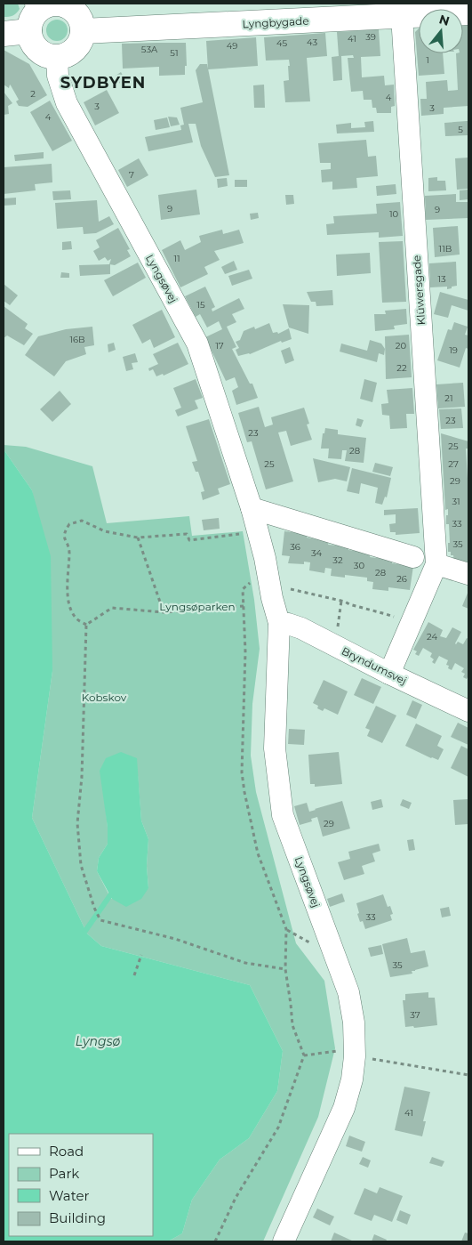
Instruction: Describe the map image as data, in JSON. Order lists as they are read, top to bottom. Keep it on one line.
{"streets":{"street":["Lyngbygade","Lyngsøvej","Klüwersgade","Bryndumsvej"]},"crossings":[["Lyngbygade","Lyngsøvej"],["Lyngbygade","Klüwersgade"],["Lyngsøvej","Bryndumsvej"],["Klüwersgade","Bryndumsvej"]],"districts":["SYDBYEN"],"water":["Lyngsø"],"parks":["Lyngsøparken","Kobskov"],"house_numbers":["39","41","43","45","49","53A","51","1","2","4","3","3","4","5","7","9","9","10","11B","11","13","15","16B","17","20","19","22","21","23","23","25","28","25","27","29","31","33","35","36","34","32","30","28","26","24","29","33","35","37","41"],"legend":["Road","Park","Water","Building"],"north":"top"}
